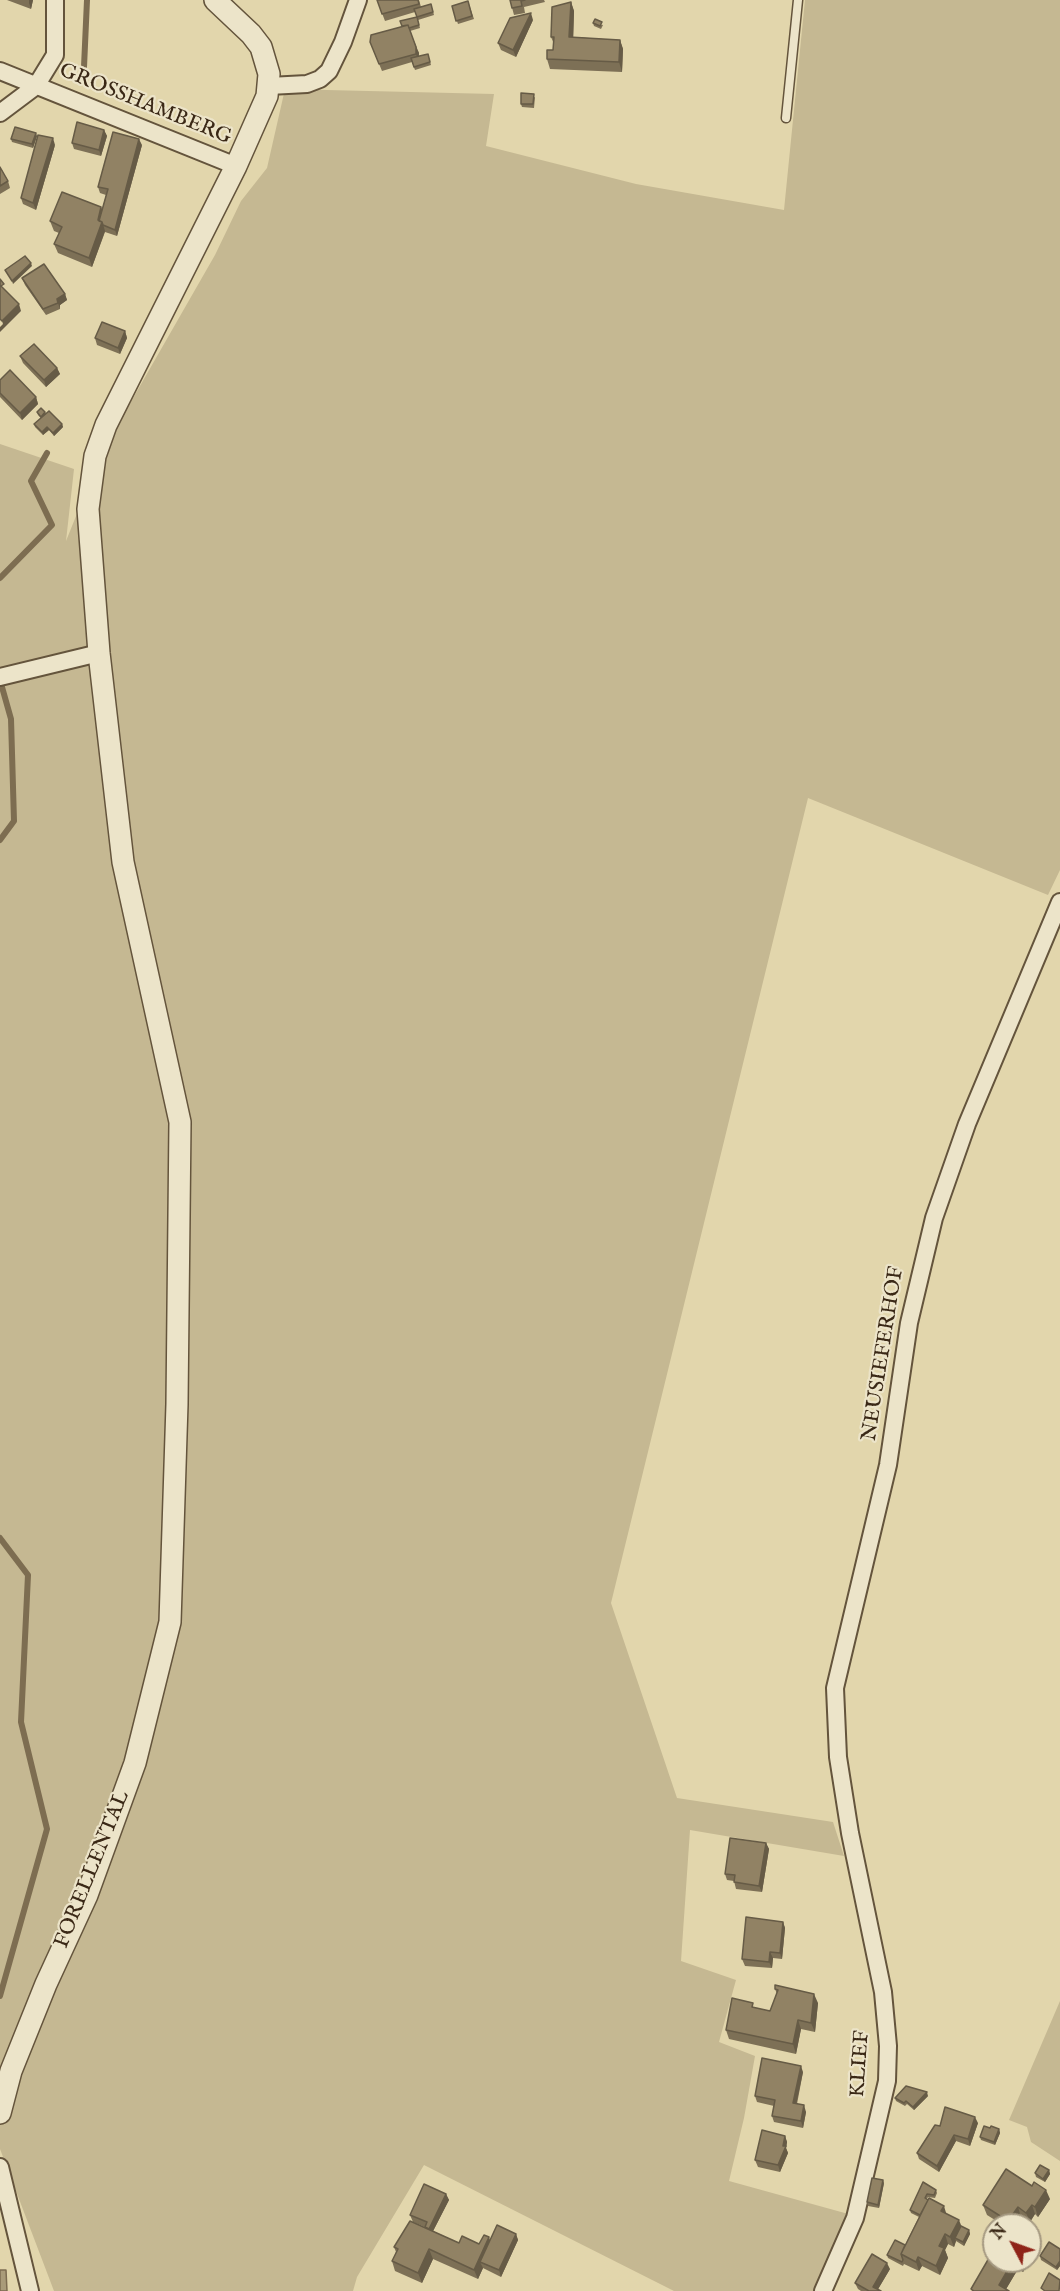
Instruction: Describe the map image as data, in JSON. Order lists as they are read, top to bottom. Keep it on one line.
{"streets":{"street":["GROSSHAMBERG","NEUSIEFERHOF","FORELLENTAL","KLIEF"]},"crossings":[["GROSSHAMBERG","FORELLENTAL"],["NEUSIEFERHOF","KLIEF"]],"north":"top left"}
